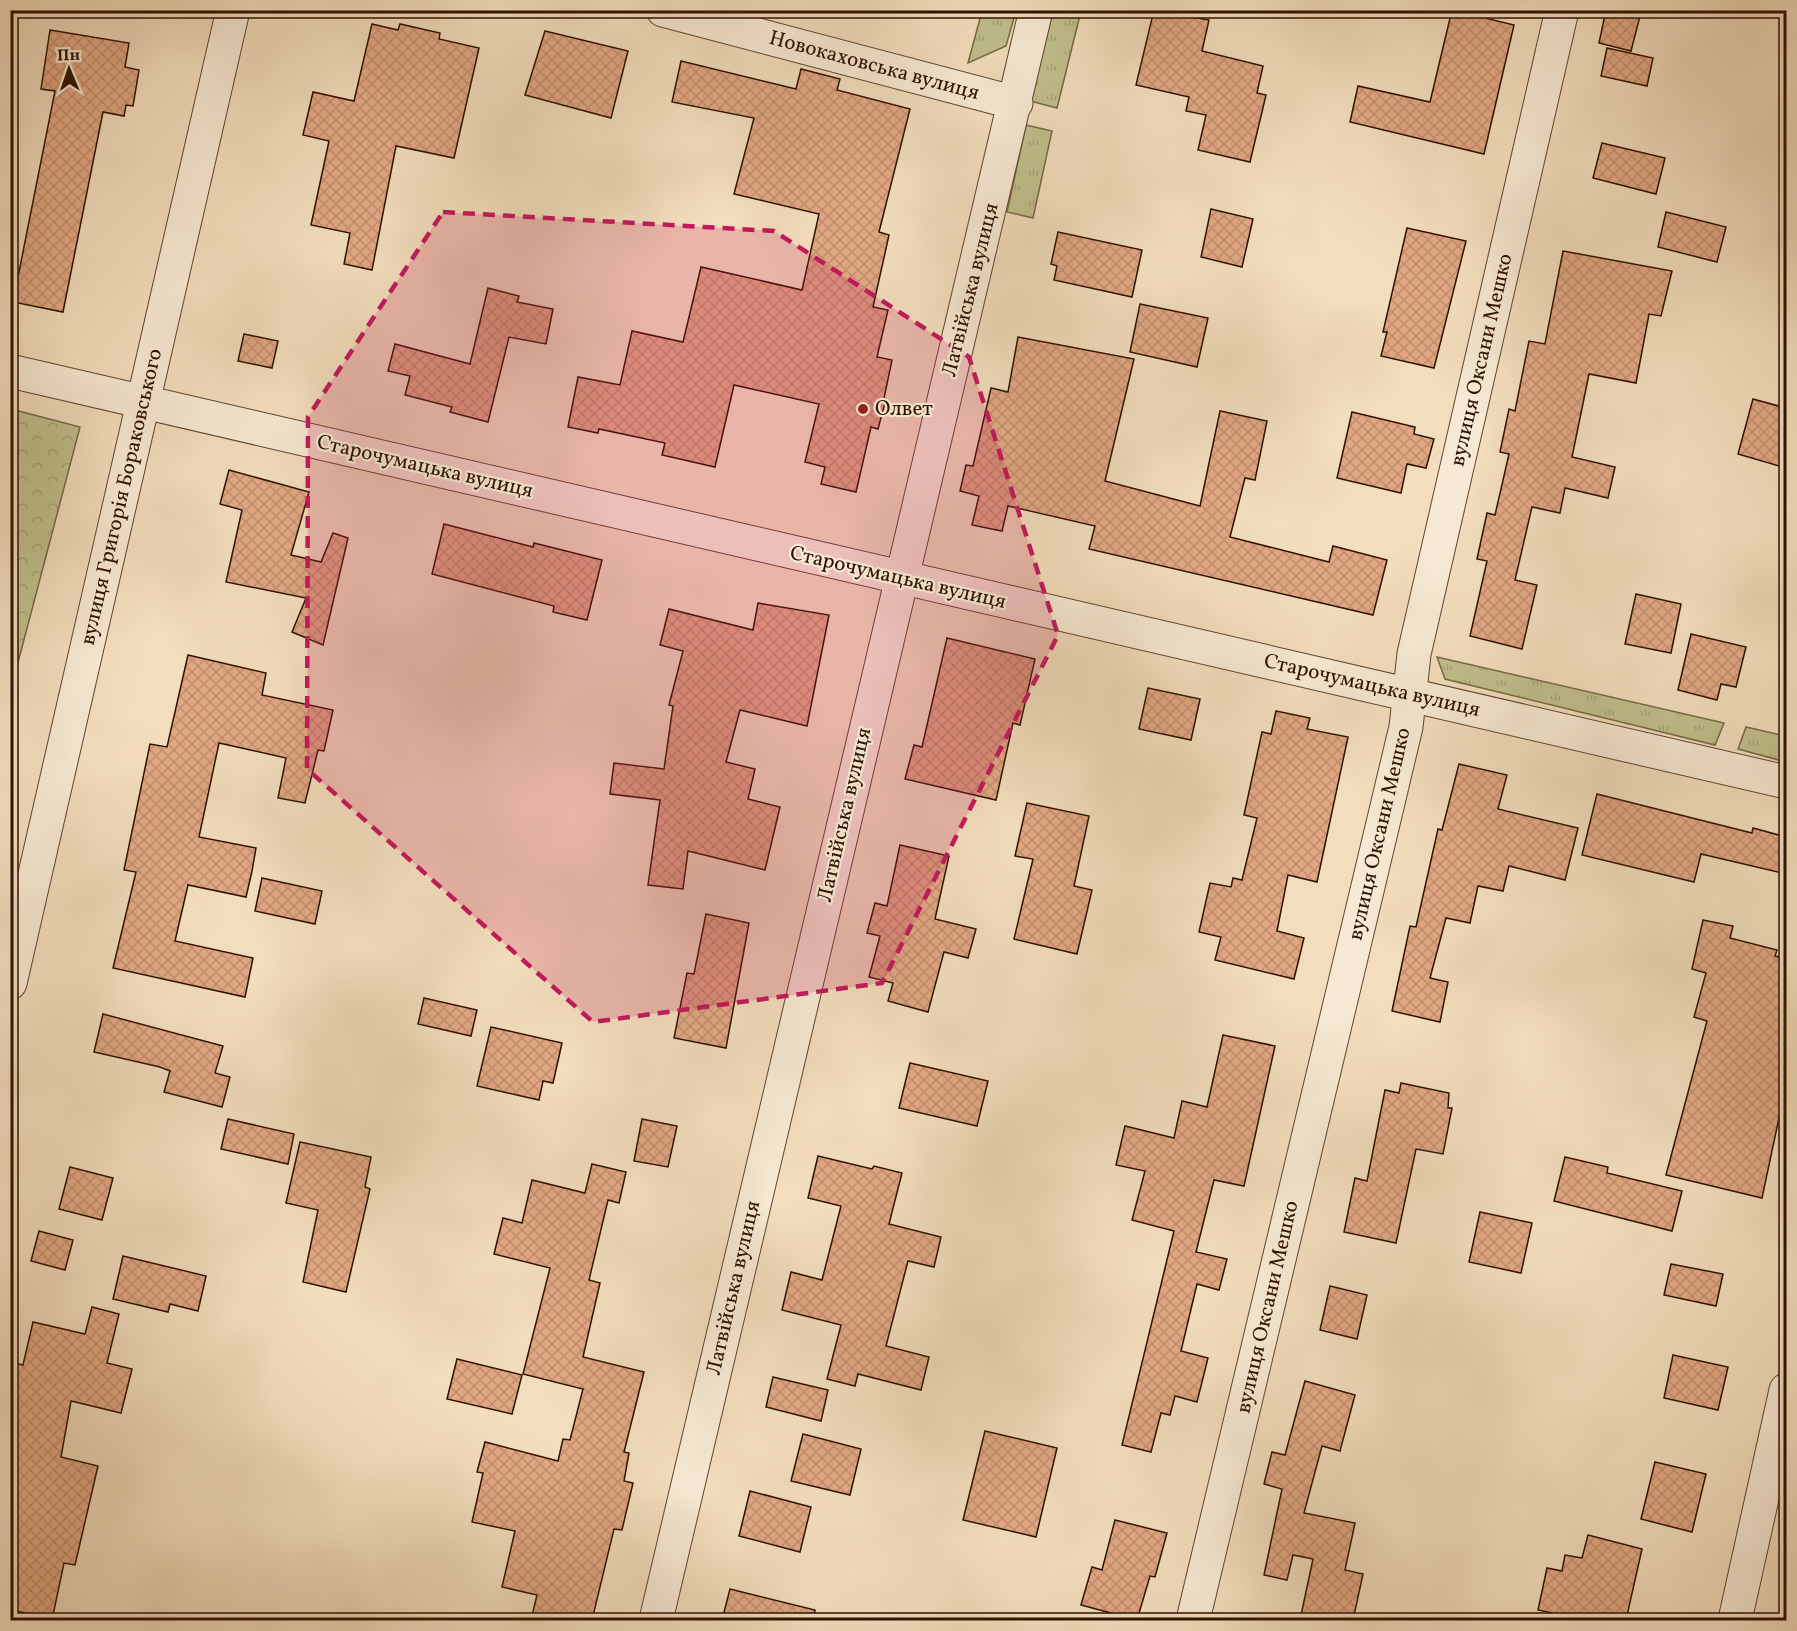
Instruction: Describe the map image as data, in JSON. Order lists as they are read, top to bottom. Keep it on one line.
{"streets":{"street":["Новокаховська вулиця","Латвійська вулиця","вулиця Оксани Мешко","Старочумацька вулиця","вулиця Григорія Бораковського"]},"crossings":[["Новокаховська вулиця","Латвійська вулиця"],["Латвійська вулиця","Старочумацька вулиця"],["вулиця Оксани Мешко","Старочумацька вулиця"],["Старочумацька вулиця","вулиця Григорія Бораковського"]],"places":["Олвет"],"north":"top"}
